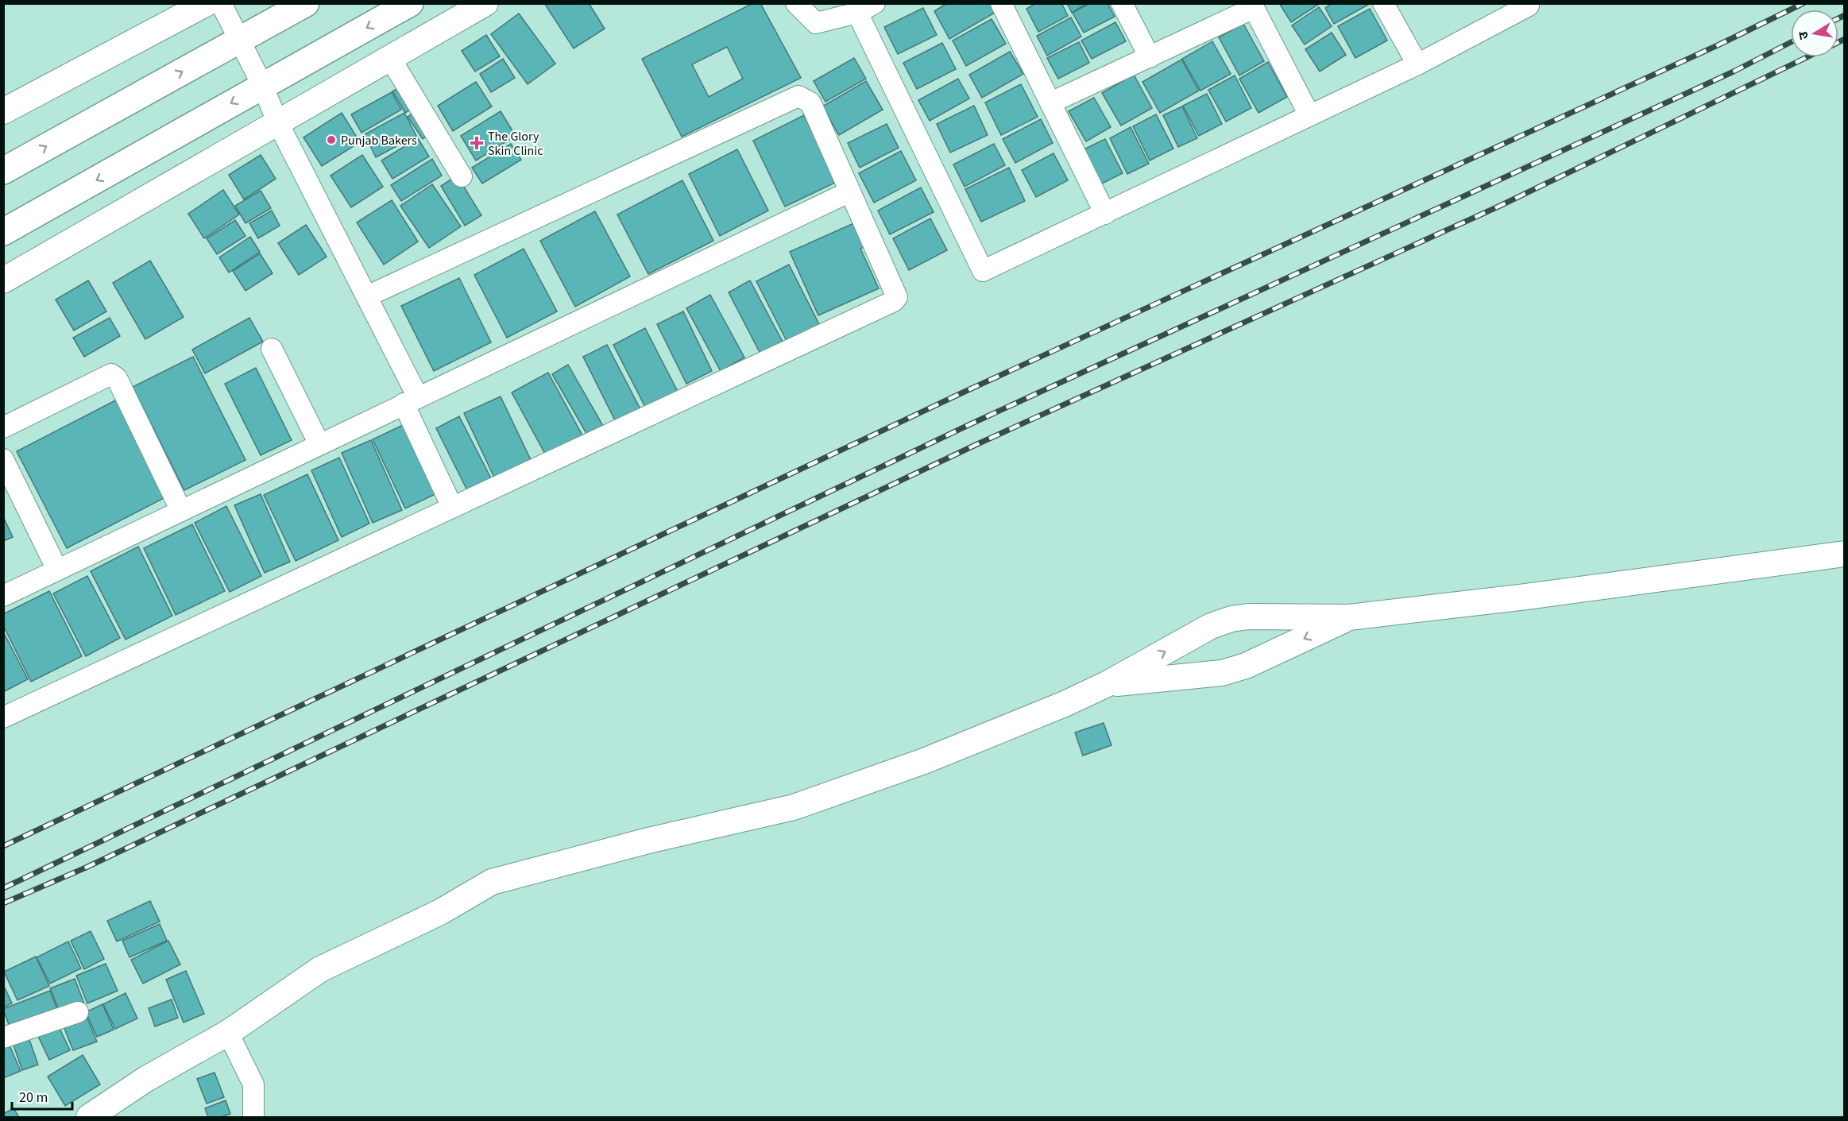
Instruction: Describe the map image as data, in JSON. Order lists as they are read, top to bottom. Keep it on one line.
{"places":{"other":["Punjab Bakers"],"health":["The Glory Skin Clinic"]},"scale_bar":"20 m","north":"left"}
